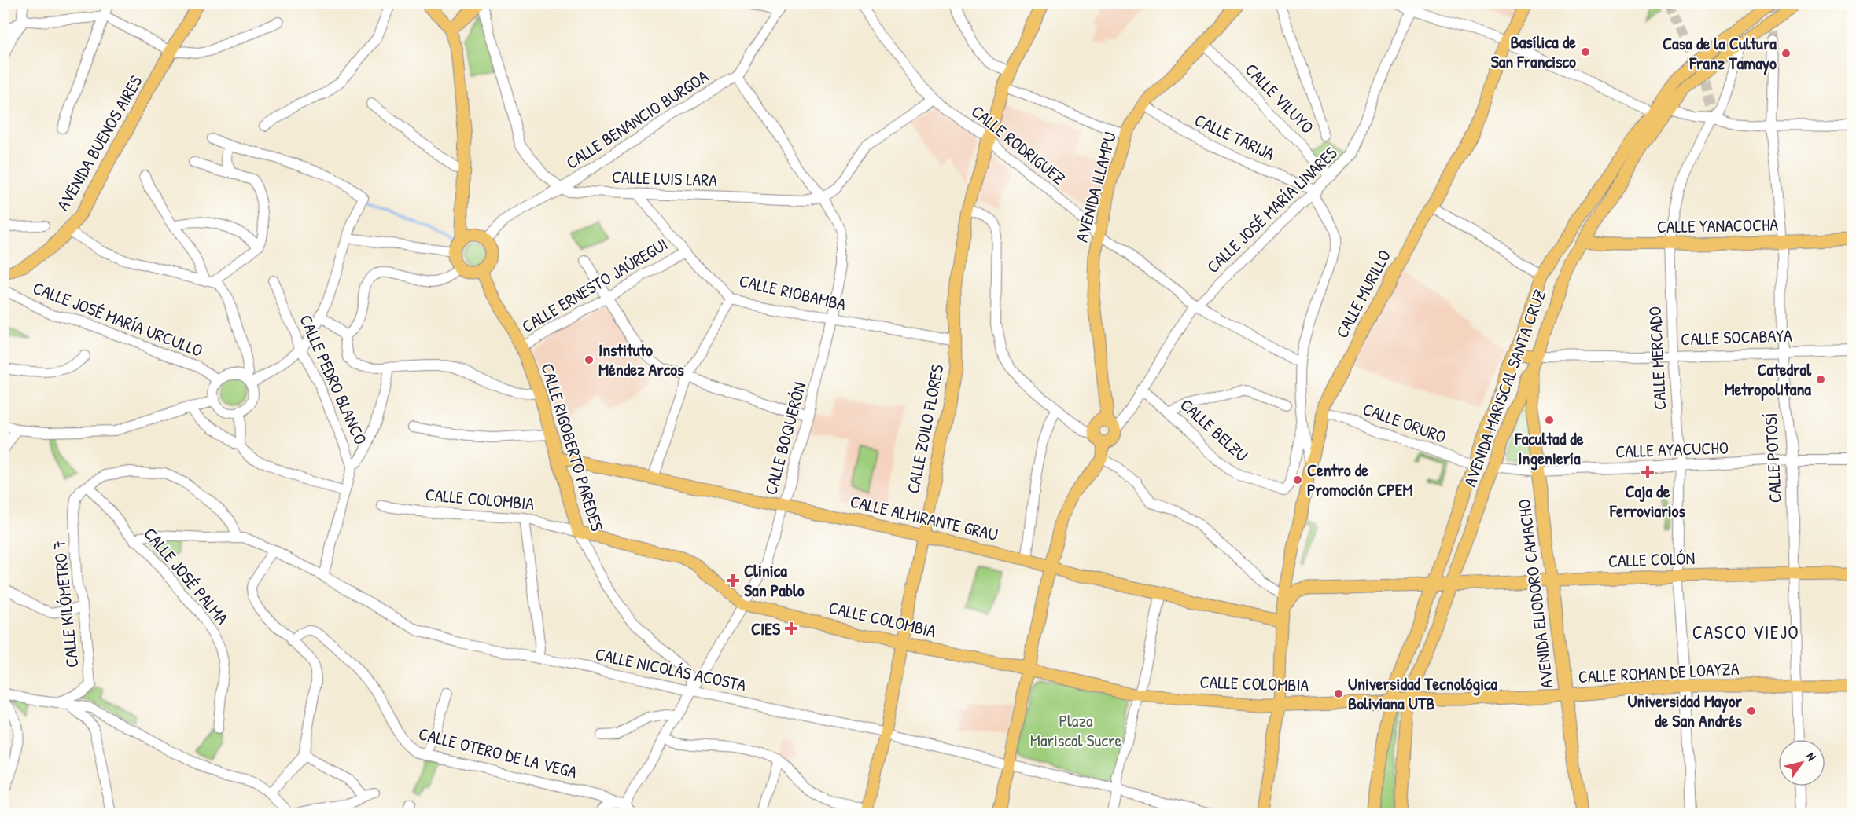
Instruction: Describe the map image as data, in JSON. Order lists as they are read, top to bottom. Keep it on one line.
{"streets":{"main road":["AVENIDA BUENOS AIRES","AVENIDA ILLAMPU","CALLE YANACOCHA","CALLE MURILLO","AVENIDA MARISCAL SANTA CRUZ","CALLE ZOILO FLORES","CALLE RIGOBERTO PAREDES","CALLE COLOMBIA","CALLE ALMIRANTE GRAU","CALLE COLÓN","AVENIDA ELIODORO CAMACHO","CALLE ROMAN DE LOAYZA"],"street":["CALLE VILUYO","CALLE BENANCIO BURGOA","CALLE TARIJA","CALLE RODRIGUEZ","CALLE LUIS LARA","CALLE JOSÉ MARÍA LINARES","CALLE ERNESTO JAÚREGUI","CALLE RIOBAMBA","CALLE JOSÉ MARÍA URCULLO","CALLE SOCABAYA","CALLE MERCADO","CALLE PEDRO BLANCO","CALLE ORURO","CALLE BELZU","CALLE BOQUERÓN","CALLE AYACUCHO","CALLE POTOSÍ","CALLE JOSÉ PALMA","CALLE KILÓMETRO 7","CALLE NICOLÁS ACOSTA","CALLE OTERO DE LA VEGA"]},"crossings":[["CALLE VILUYO","AVENIDA ILLAMPU"],["CALLE VILUYO","CALLE JOSÉ MARÍA LINARES"],["CALLE BENANCIO BURGOA","CALLE LUIS LARA"],["CALLE BENANCIO BURGOA","CALLE BOQUERÓN"],["CALLE BENANCIO BURGOA","CALLE RIGOBERTO PAREDES"],["CALLE TARIJA","AVENIDA ILLAMPU"],["CALLE TARIJA","CALLE JOSÉ MARÍA LINARES"],["CALLE RODRIGUEZ","AVENIDA ILLAMPU"],["CALLE RODRIGUEZ","CALLE JOSÉ MARÍA LINARES"],["CALLE RODRIGUEZ","CALLE ZOILO FLORES"],["CALLE LUIS LARA","CALLE RIOBAMBA"],["CALLE LUIS LARA","CALLE BOQUERÓN"],["AVENIDA ILLAMPU","CALLE JOSÉ MARÍA LINARES"],["CALLE JOSÉ MARÍA LINARES","CALLE BELZU"],["CALLE YANACOCHA","CALLE MERCADO"],["CALLE YANACOCHA","AVENIDA MARISCAL SANTA CRUZ"],["CALLE YANACOCHA","CALLE POTOSÍ"],["CALLE ERNESTO JAÚREGUI","CALLE RIOBAMBA"],["CALLE ERNESTO JAÚREGUI","CALLE RIGOBERTO PAREDES"],["CALLE RIOBAMBA","CALLE ZOILO FLORES"],["CALLE RIOBAMBA","CALLE BOQUERÓN"],["CALLE MURILLO","CALLE ORURO"],["CALLE MURILLO","CALLE COLOMBIA"],["CALLE MURILLO","CALLE ALMIRANTE GRAU"],["CALLE SOCABAYA","CALLE MERCADO"],["CALLE SOCABAYA","AVENIDA MARISCAL SANTA CRUZ"],["CALLE SOCABAYA","CALLE POTOSÍ"],["CALLE MERCADO","AVENIDA MARISCAL SANTA CRUZ"],["CALLE MERCADO","CALLE AYACUCHO"],["CALLE MERCADO","CALLE COLÓN"],["CALLE MERCADO","CALLE ROMAN DE LOAYZA"],["CALLE PEDRO BLANCO","CALLE NICOLÁS ACOSTA"],["AVENIDA MARISCAL SANTA CRUZ","CALLE ORURO"],["AVENIDA MARISCAL SANTA CRUZ","CALLE AYACUCHO"],["AVENIDA MARISCAL SANTA CRUZ","CALLE COLOMBIA"],["AVENIDA MARISCAL SANTA CRUZ","CALLE COLÓN"],["AVENIDA MARISCAL SANTA CRUZ","AVENIDA ELIODORO CAMACHO"],["AVENIDA MARISCAL SANTA CRUZ","CALLE ROMAN DE LOAYZA"],["CALLE ZOILO FLORES","CALLE COLOMBIA"],["CALLE ZOILO FLORES","CALLE ALMIRANTE GRAU"],["CALLE ZOILO FLORES","CALLE NICOLÁS ACOSTA"],["CALLE BOQUERÓN","CALLE RIGOBERTO PAREDES"],["CALLE BOQUERÓN","CALLE COLOMBIA"],["CALLE BOQUERÓN","CALLE ALMIRANTE GRAU"],["CALLE BOQUERÓN","CALLE NICOLÁS ACOSTA"],["CALLE BOQUERÓN","CALLE OTERO DE LA VEGA"],["CALLE RIGOBERTO PAREDES","CALLE COLOMBIA"],["CALLE RIGOBERTO PAREDES","CALLE ALMIRANTE GRAU"],["CALLE RIGOBERTO PAREDES","CALLE NICOLÁS ACOSTA"],["CALLE AYACUCHO","CALLE POTOSÍ"],["CALLE AYACUCHO","AVENIDA ELIODORO CAMACHO"],["CALLE POTOSÍ","CALLE COLÓN"],["CALLE POTOSÍ","CALLE ROMAN DE LOAYZA"],["CALLE COLOMBIA","CALLE ROMAN DE LOAYZA"],["CALLE COLÓN","AVENIDA ELIODORO CAMACHO"],["CALLE JOSÉ PALMA","CALLE KILÓMETRO 7"],["CALLE JOSÉ PALMA","CALLE NICOLÁS ACOSTA"],["AVENIDA ELIODORO CAMACHO","CALLE ROMAN DE LOAYZA"]],"districts":["CASCO VIEJO"],"parks":["Plaza Mariscal Sucre"],"places":{"other":["Basílica de San Francisco","Casa de la Cultura Franz Tamayo","Instituto Méndez Arcos","Catedral Metropolitana","Facultad de Ingeniería","Centro de Promoción CPEM","Universidad Tecnológica Boliviana UTB","Universidad Mayor de San Andrés"],"health":["Caja de Ferroviarios","Clinica San Pablo","CIES"]},"north":"top right"}
